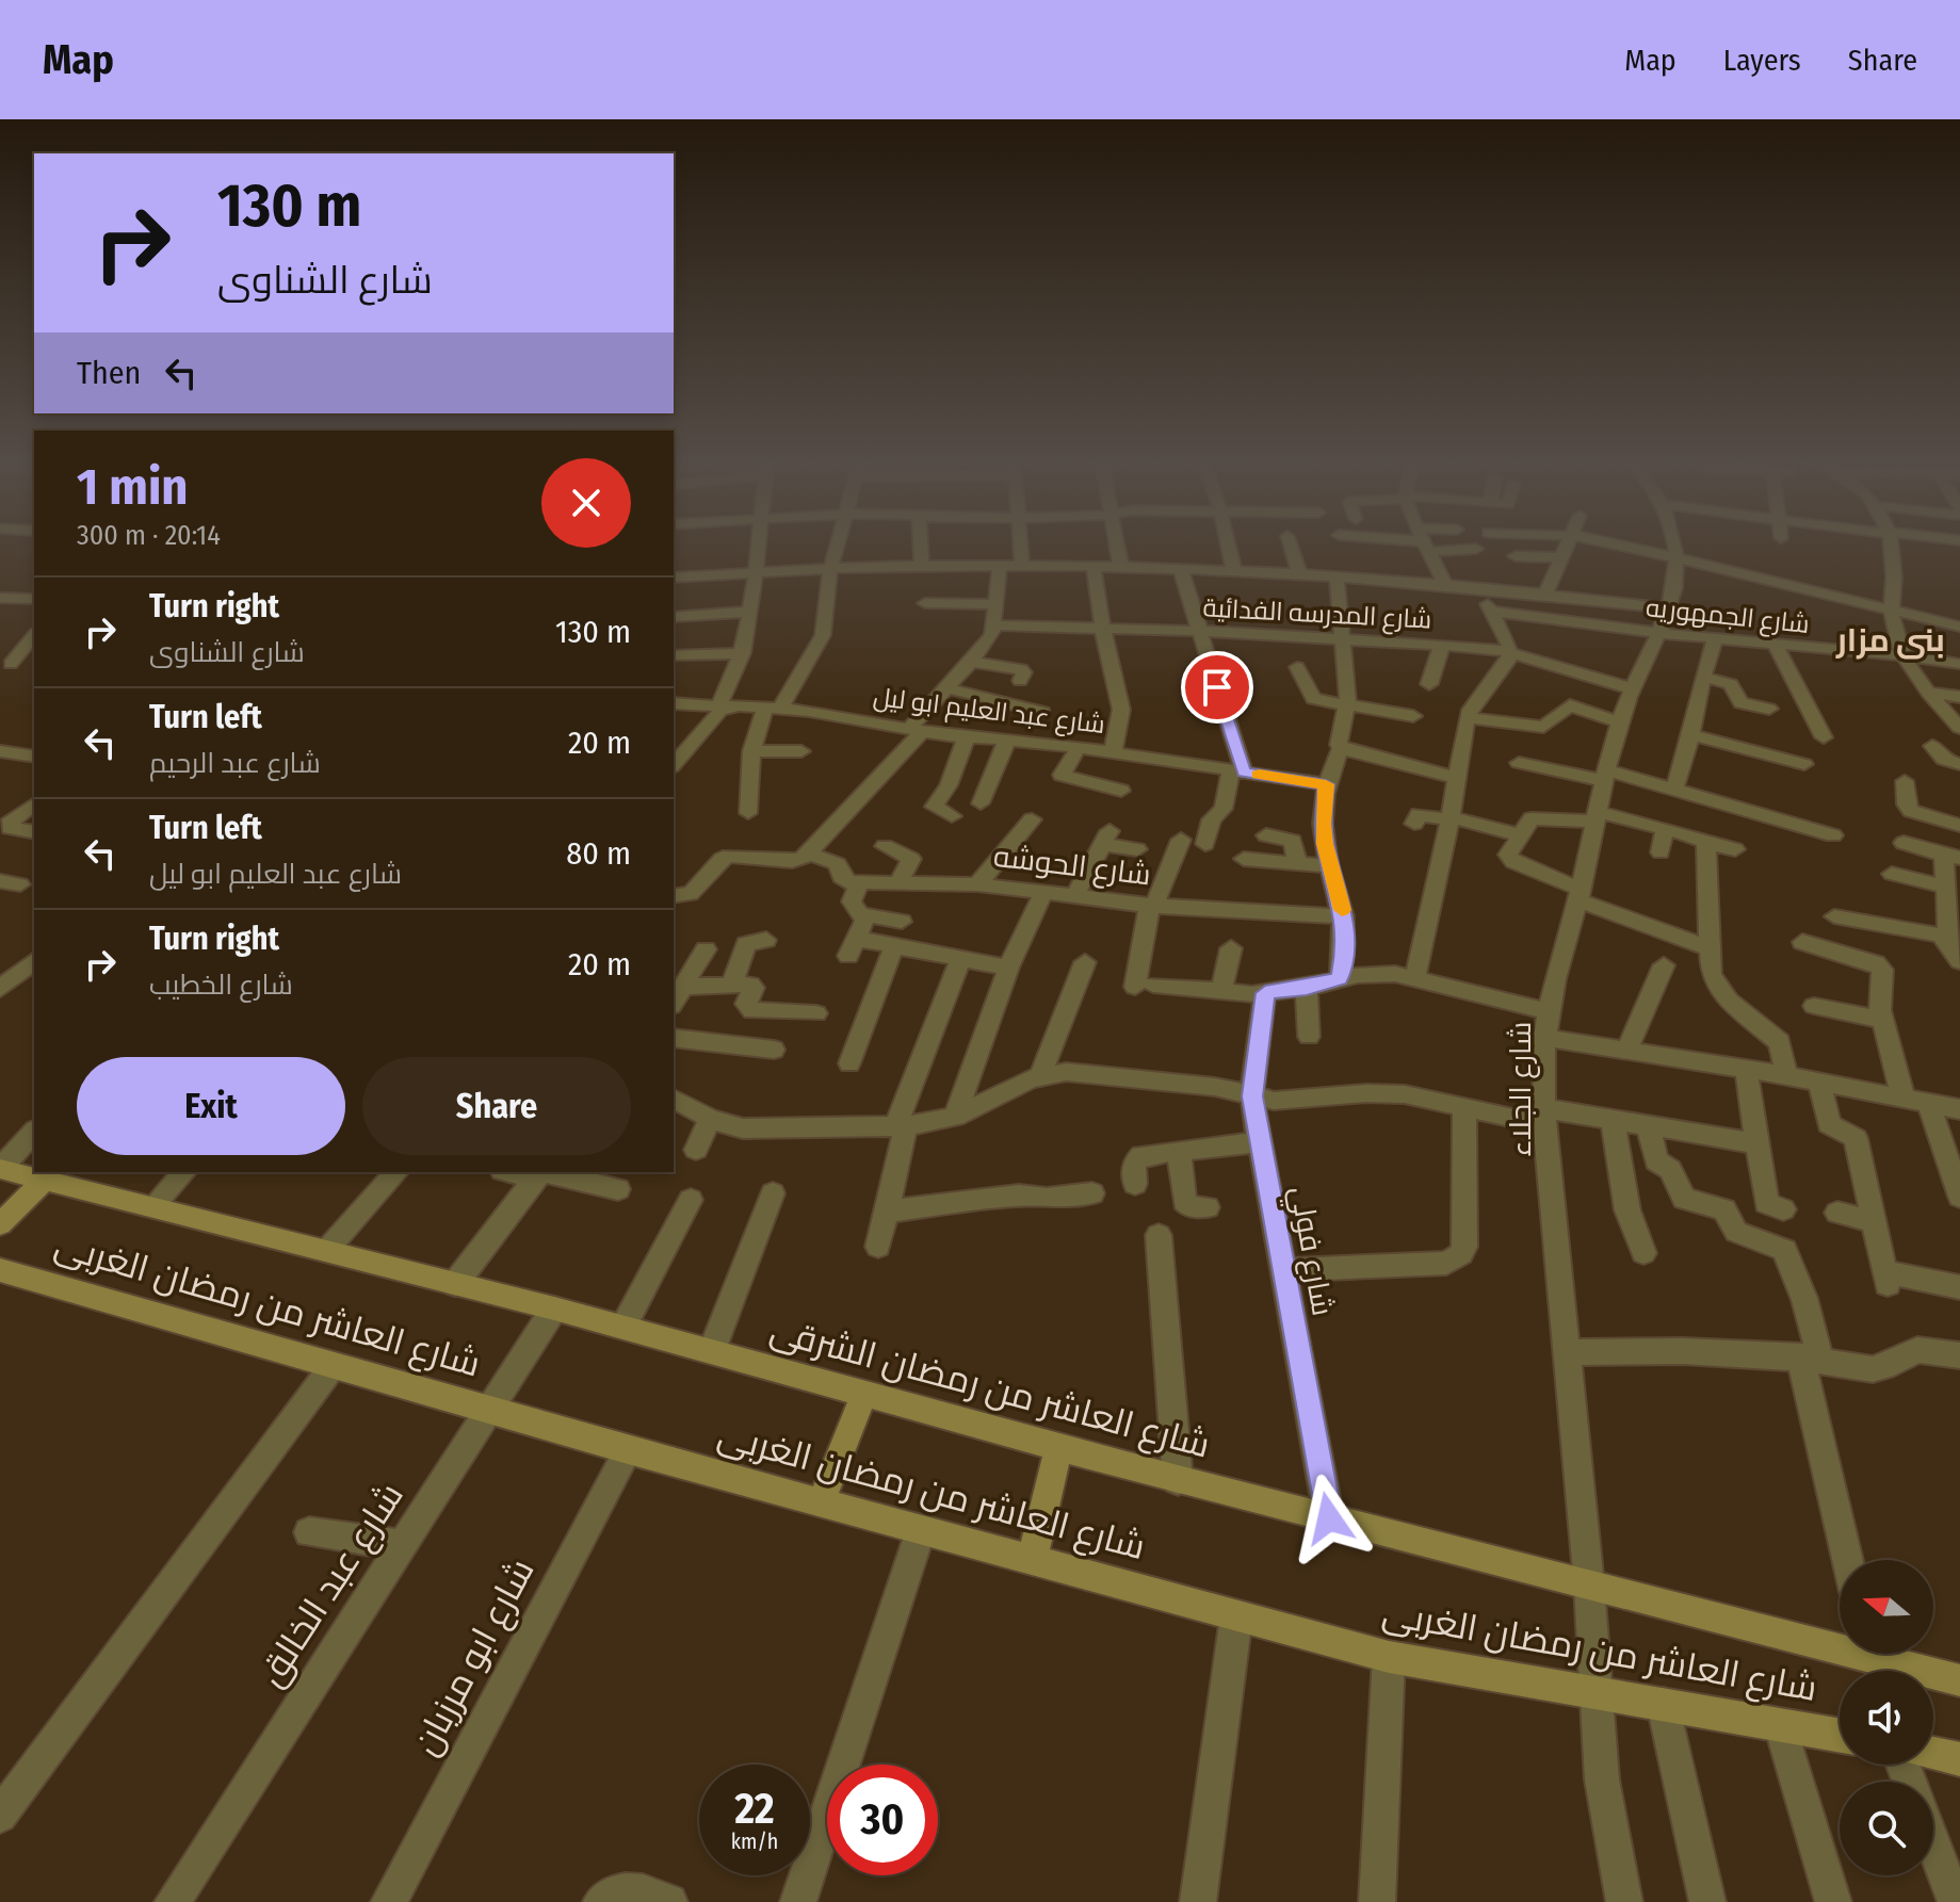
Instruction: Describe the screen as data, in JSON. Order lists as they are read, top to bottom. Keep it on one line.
{"streets":{"street":["شارع المدرسه الفدائية","شارع الجمهوريه","شارع عبد العليم ابو ليل","شارع الحوشه","شارع الجلاء","شارع فولي","شارع العاشر من رمضان الغربى","شارع العاشر من رمضان الشرقى","شارع عبد الخالق","شارع ابو مرزبان"]},"crossings":[["شارع المدرسه الفدائية","شارع الجلاء"],["شارع الجمهوريه","شارع الجلاء"],["شارع الجلاء","شارع العاشر من رمضان الغربى"],["شارع الجلاء","شارع العاشر من رمضان الشرقى"],["شارع فولي","شارع العاشر من رمضان الشرقى"],["شارع العاشر من رمضان الغربى","شارع عبد الخالق"],["شارع العاشر من رمضان الغربى","شارع ابو مرزبان"],["شارع العاشر من رمضان الشرقى","شارع عبد الخالق"]],"districts":["بنى مزار"],"north":"left","page":{"header":"Map","nav":["Map","Layers","Share"],"turn":["130 m","شارع الشناوى"],"then":"Then","heading":["1 min","300 m · 20:14"],"list":[{"name":"Turn right","note":"شارع الشناوى","value":"130 m"},{"name":"Turn left","note":"شارع عبد الرحيم","value":"20 m"},{"name":"Turn left","note":"شارع عبد العليم ابو ليل","value":"80 m"},{"name":"Turn right","note":"شارع الخطيب","value":"20 m"}],"buttons":["Exit","Share"],"speed":"22 km/h","limit":"30"}}
